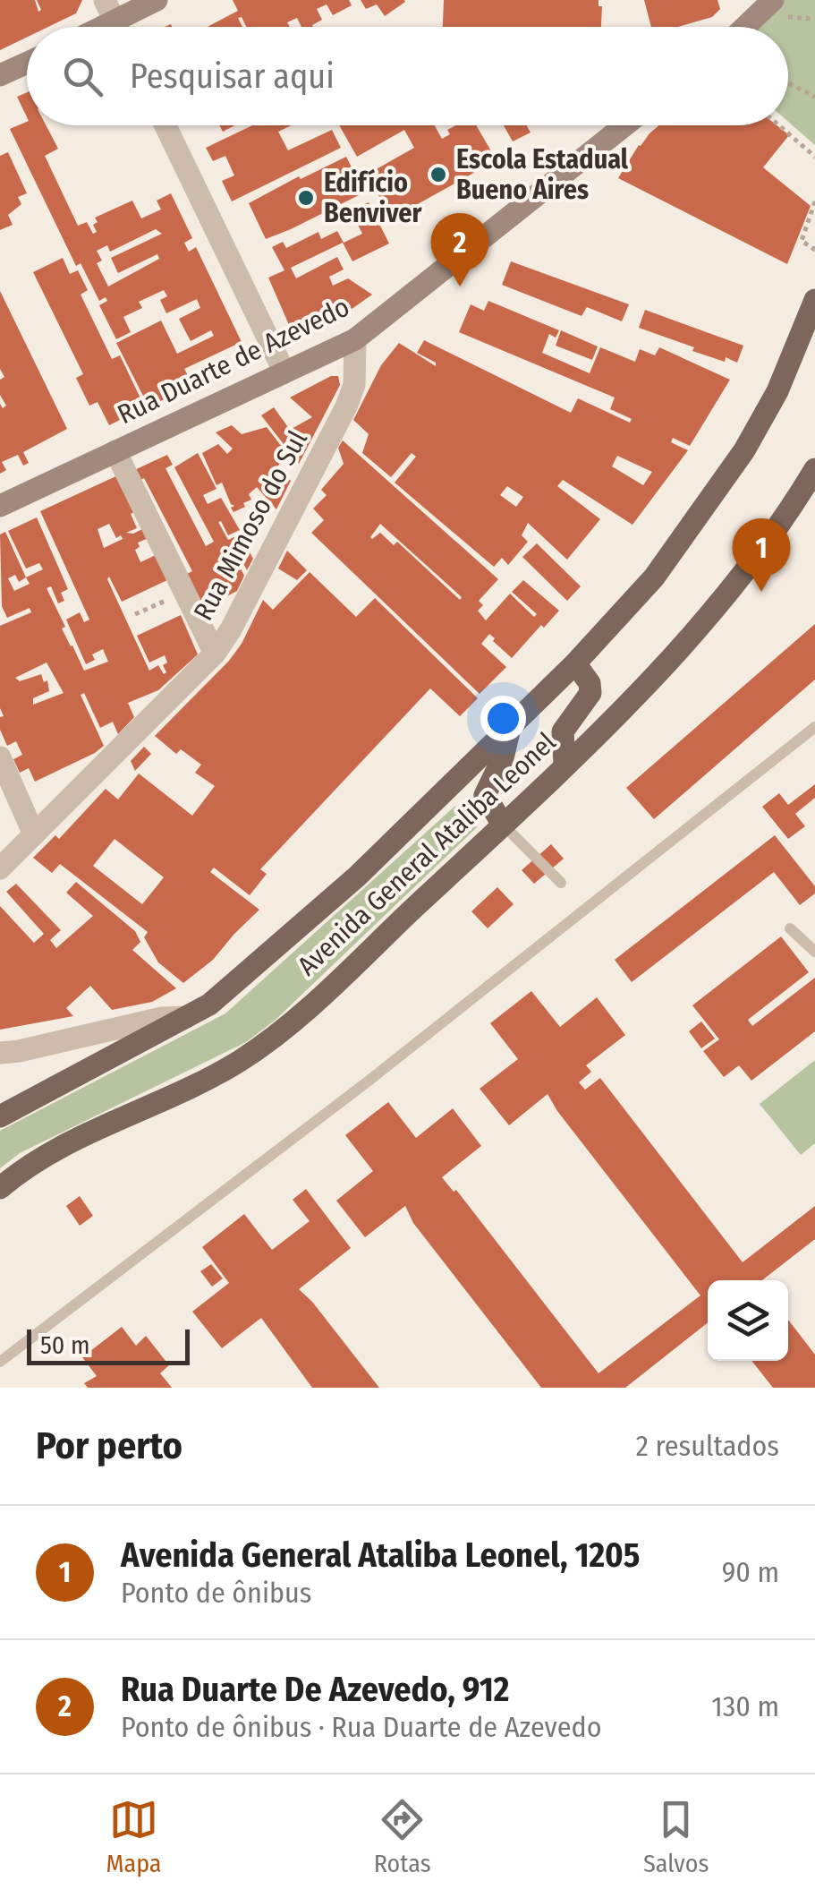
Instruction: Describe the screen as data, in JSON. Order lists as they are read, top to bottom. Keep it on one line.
{"streets":{"main road":["Rua Duarte de Azevedo","Avenida General Ataliba Leonel"],"street":["Rua Mimoso do Sul"]},"crossings":[["Rua Duarte de Azevedo","Rua Mimoso do Sul"]],"places":["Escola Estadual Bueno Aires","Edifício Benviver"],"scale_bar":"50 m","page":{"search":"Pesquisar aqui","pins":["2","1"],"scale":"50 m","heading":["Por perto","2 resultados"],"list":[{"mark":"1","name":"Avenida General Ataliba Leonel, 1205","note":"Ponto de ônibus","value":"90 m"},{"mark":"2","name":"Rua Duarte De Azevedo, 912","note":"Ponto de ônibus · Rua Duarte de Azevedo","value":"130 m"}],"nav":["Mapa","Rotas","Salvos"]}}
